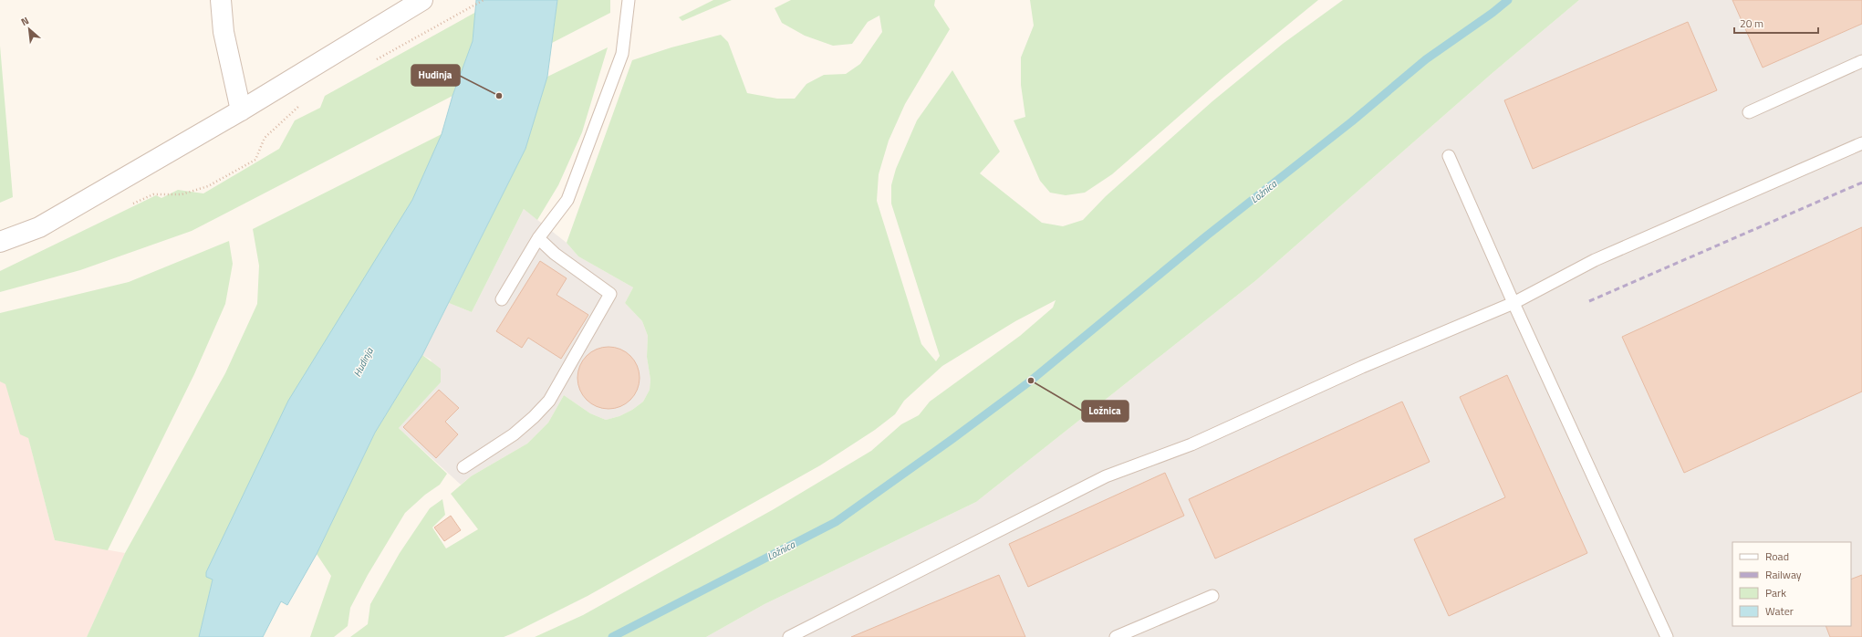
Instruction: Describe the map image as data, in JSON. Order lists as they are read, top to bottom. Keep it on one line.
{"water":["Ložnica","Hudinja"],"places":["Hudinja","Ložnica"],"legend":["Road","Railway","Park","Water"],"scale_bar":"20 m","north":"top left"}
